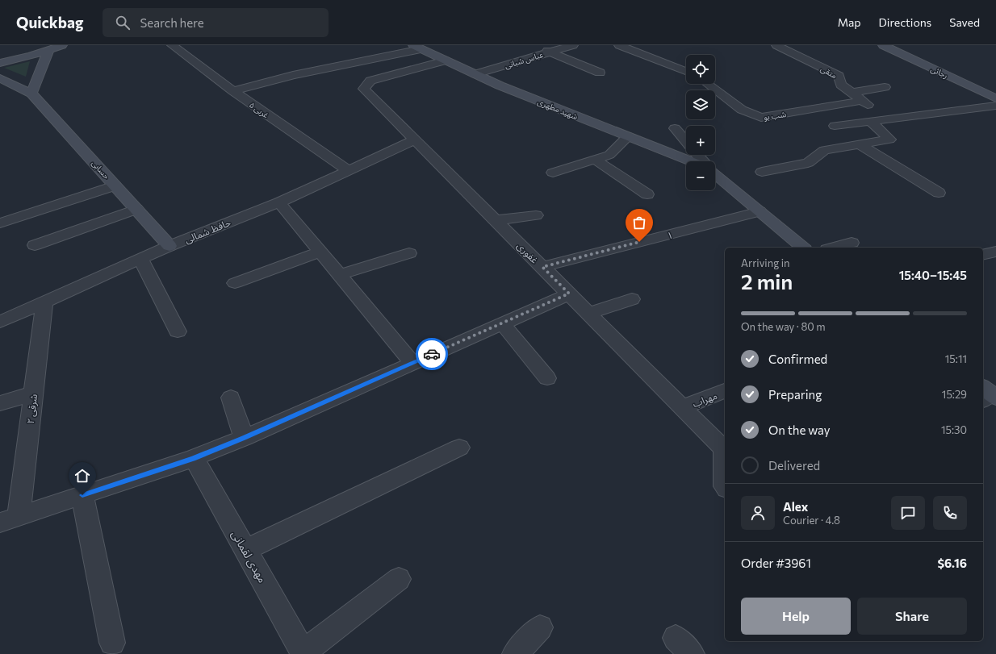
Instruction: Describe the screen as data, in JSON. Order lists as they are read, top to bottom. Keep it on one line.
{"streets":{"street":["عباس شبانی","متقی","رجائی","شهید مطهری","۵ غربی","شب بو","حسابی","حافظ شمالی","۱","غفوری","مهراب","۲ شرقی","مهدی لقمانی"]},"crossings":[["عباس شبانی","شهید مطهری"],["متقی","شب بو"],["شهید مطهری","غفوری"],["۵ غربی","حافظ شمالی"],["حسابی","حافظ شمالی"],["حافظ شمالی","غفوری"],["حافظ شمالی","۲ شرقی"],["۱","غفوری"],["غفوری","مهراب"]],"page":{"header":"Quickbag","search":"Search here","nav":["Map","Directions","Saved"],"map_buttons":["+","−"],"heading":["2 min","Arriving in","15:40–15:45"],"panel":["Alex","Courier · 4.8","Order #3961","$6.16"],"bar":"On the way · 80 m","list":[["Confirmed","15:11"],["Preparing","15:29"],["On the way","15:30"],"Delivered"],"buttons":["Help","Share"]}}
